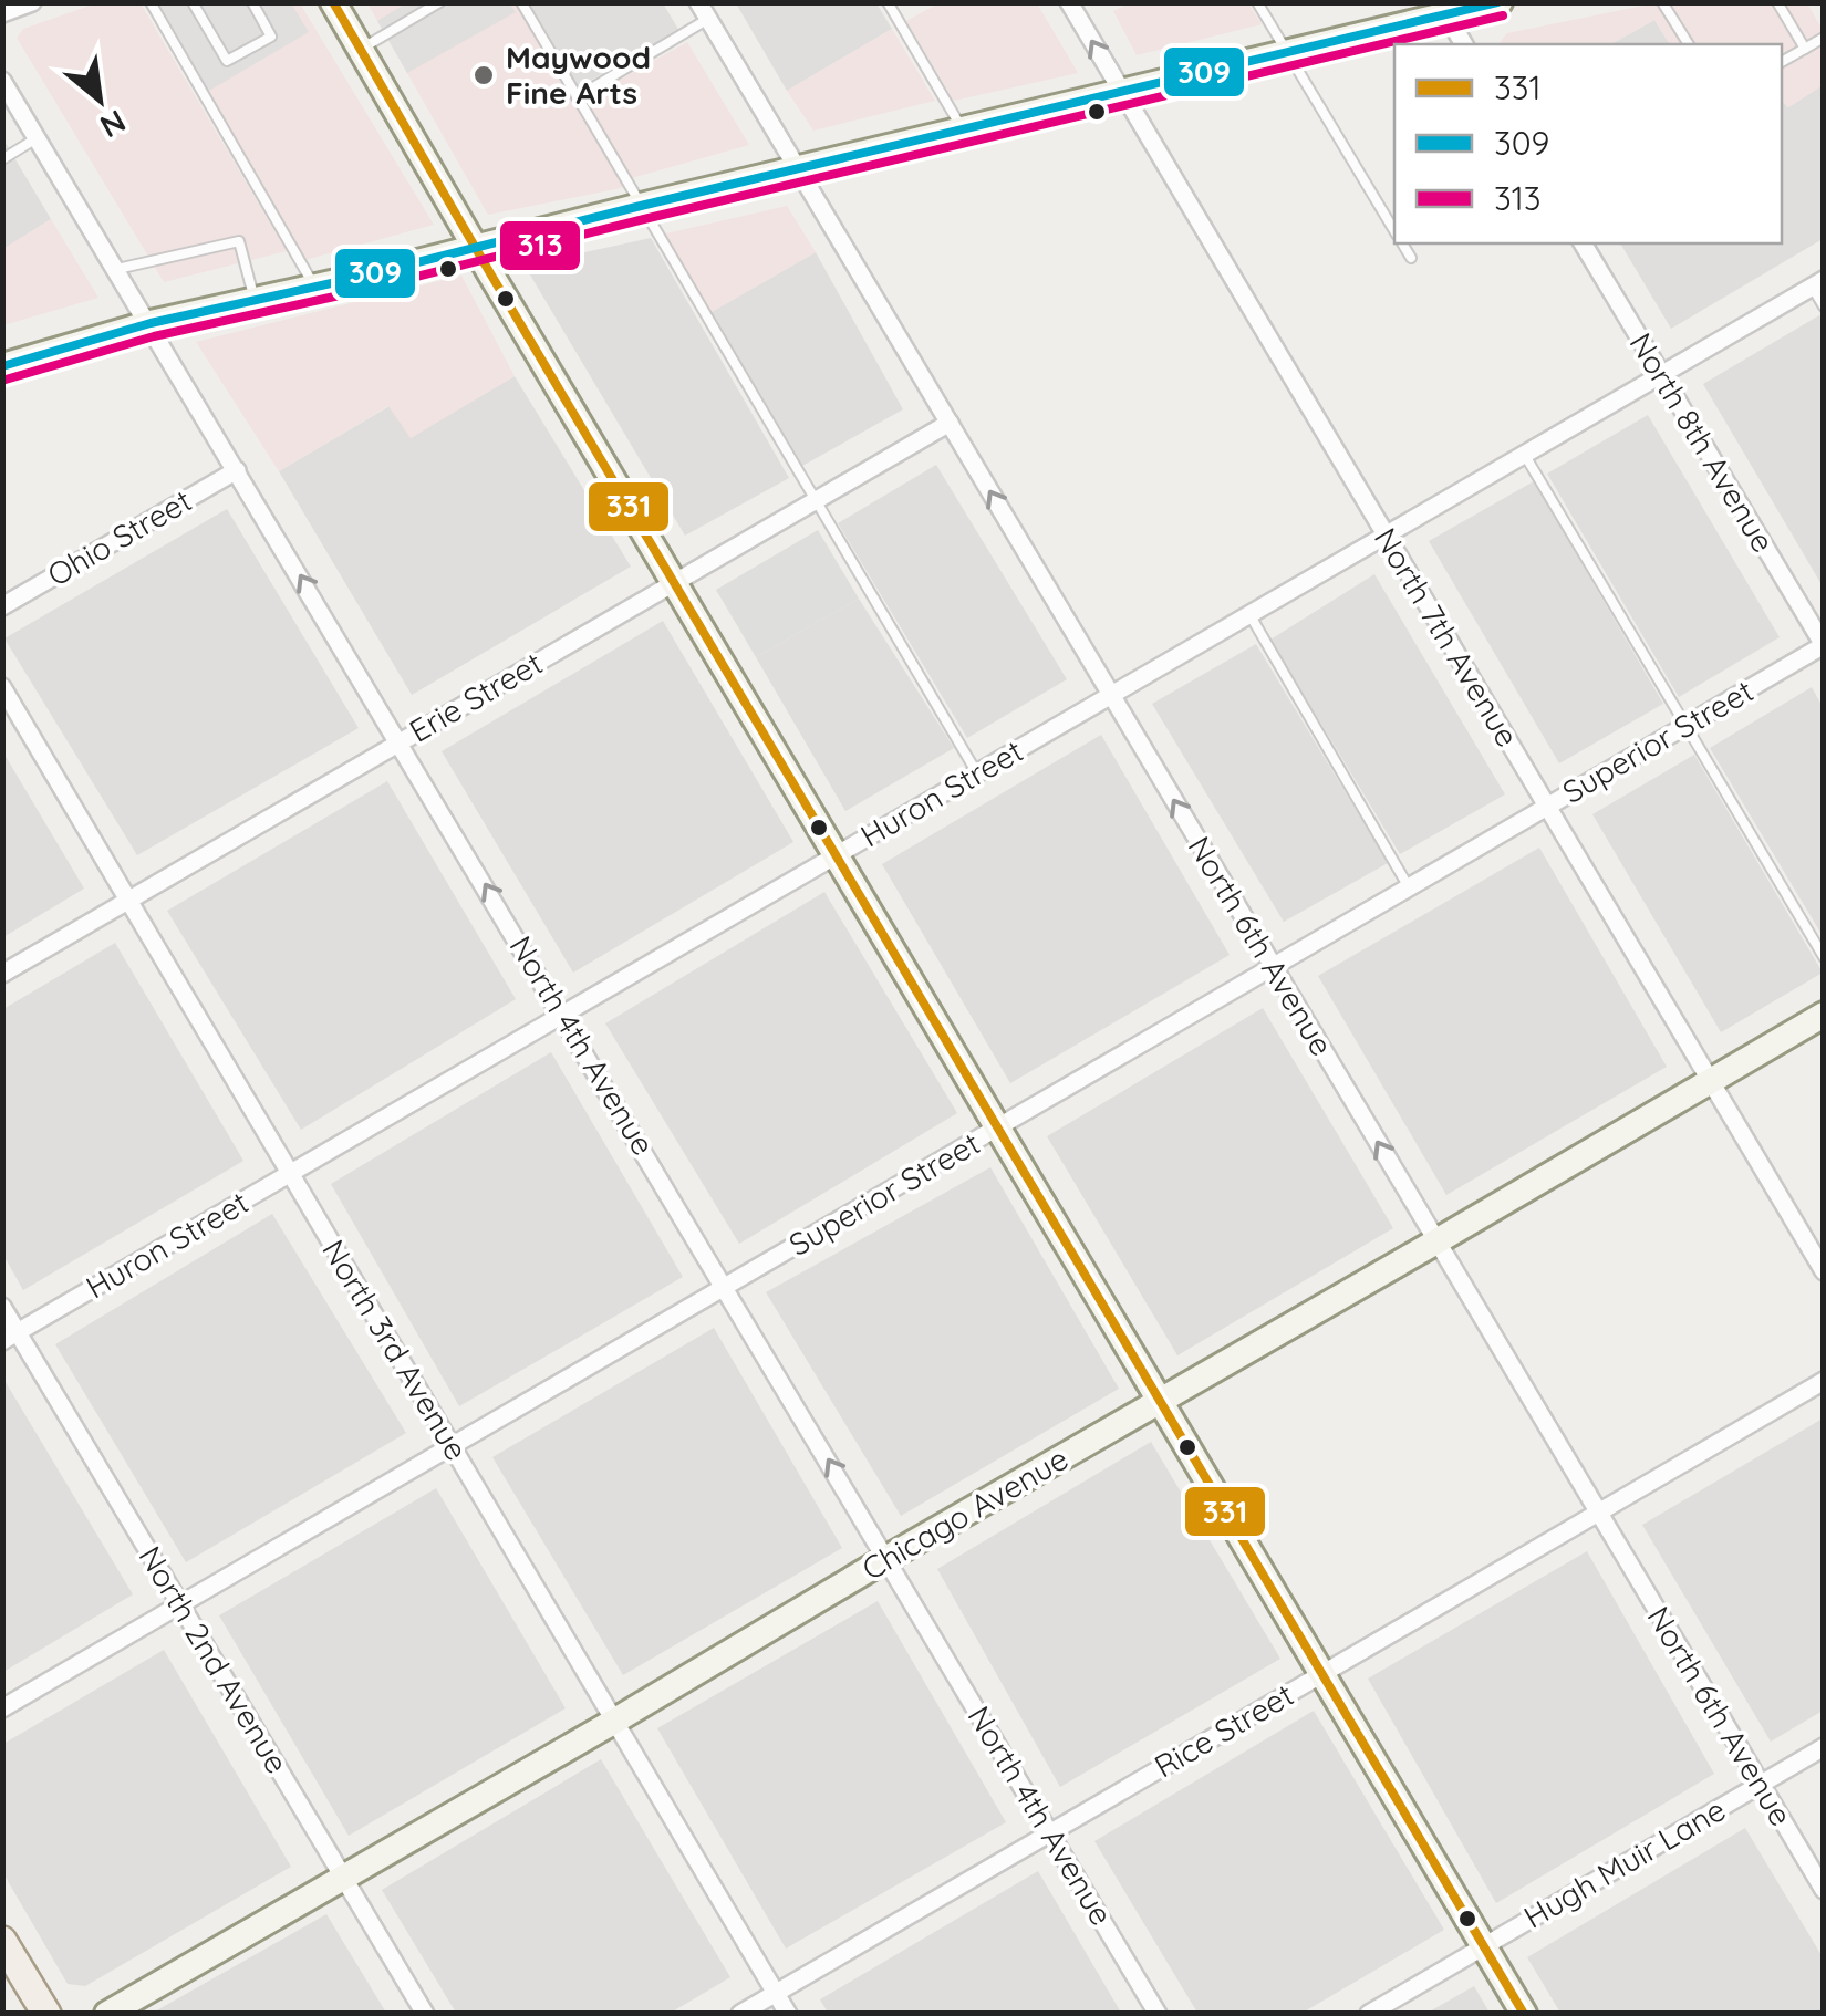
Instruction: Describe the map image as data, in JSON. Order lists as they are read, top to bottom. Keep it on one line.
{"streets":{"main road":["Chicago Avenue"],"street":["North 8th Avenue","Ohio Street","North 7th Avenue","Erie Street","Superior Street","Huron Street","North 6th Avenue","North 4th Avenue","North 3rd Avenue","North 2nd Avenue","Rice Street","Hugh Muir Lane"]},"crossings":[["North 8th Avenue","Superior Street"],["North 8th Avenue","Huron Street"],["Ohio Street","North 4th Avenue"],["North 7th Avenue","Superior Street"],["North 7th Avenue","Huron Street"],["North 7th Avenue","Chicago Avenue"],["Erie Street","North 6th Avenue"],["Erie Street","North 4th Avenue"],["Erie Street","North 3rd Avenue"],["Superior Street","North 6th Avenue"],["Superior Street","North 4th Avenue"],["Superior Street","North 3rd Avenue"],["Superior Street","North 2nd Avenue"],["Huron Street","North 6th Avenue"],["Huron Street","North 4th Avenue"],["Huron Street","North 3rd Avenue"],["Huron Street","North 2nd Avenue"],["North 6th Avenue","Chicago Avenue"],["North 6th Avenue","Rice Street"],["North 6th Avenue","Hugh Muir Lane"],["North 4th Avenue","Chicago Avenue"],["North 4th Avenue","Rice Street"],["North 3rd Avenue","Chicago Avenue"],["North 3rd Avenue","Rice Street"],["Chicago Avenue","North 2nd Avenue"]],"one_way":["North 6th Avenue","North 4th Avenue"],"places":["Maywood Fine Arts"],"lines":["transit line 331","transit line 309","transit line 313"],"legend":["331","309","313"],"north":"bottom right"}
